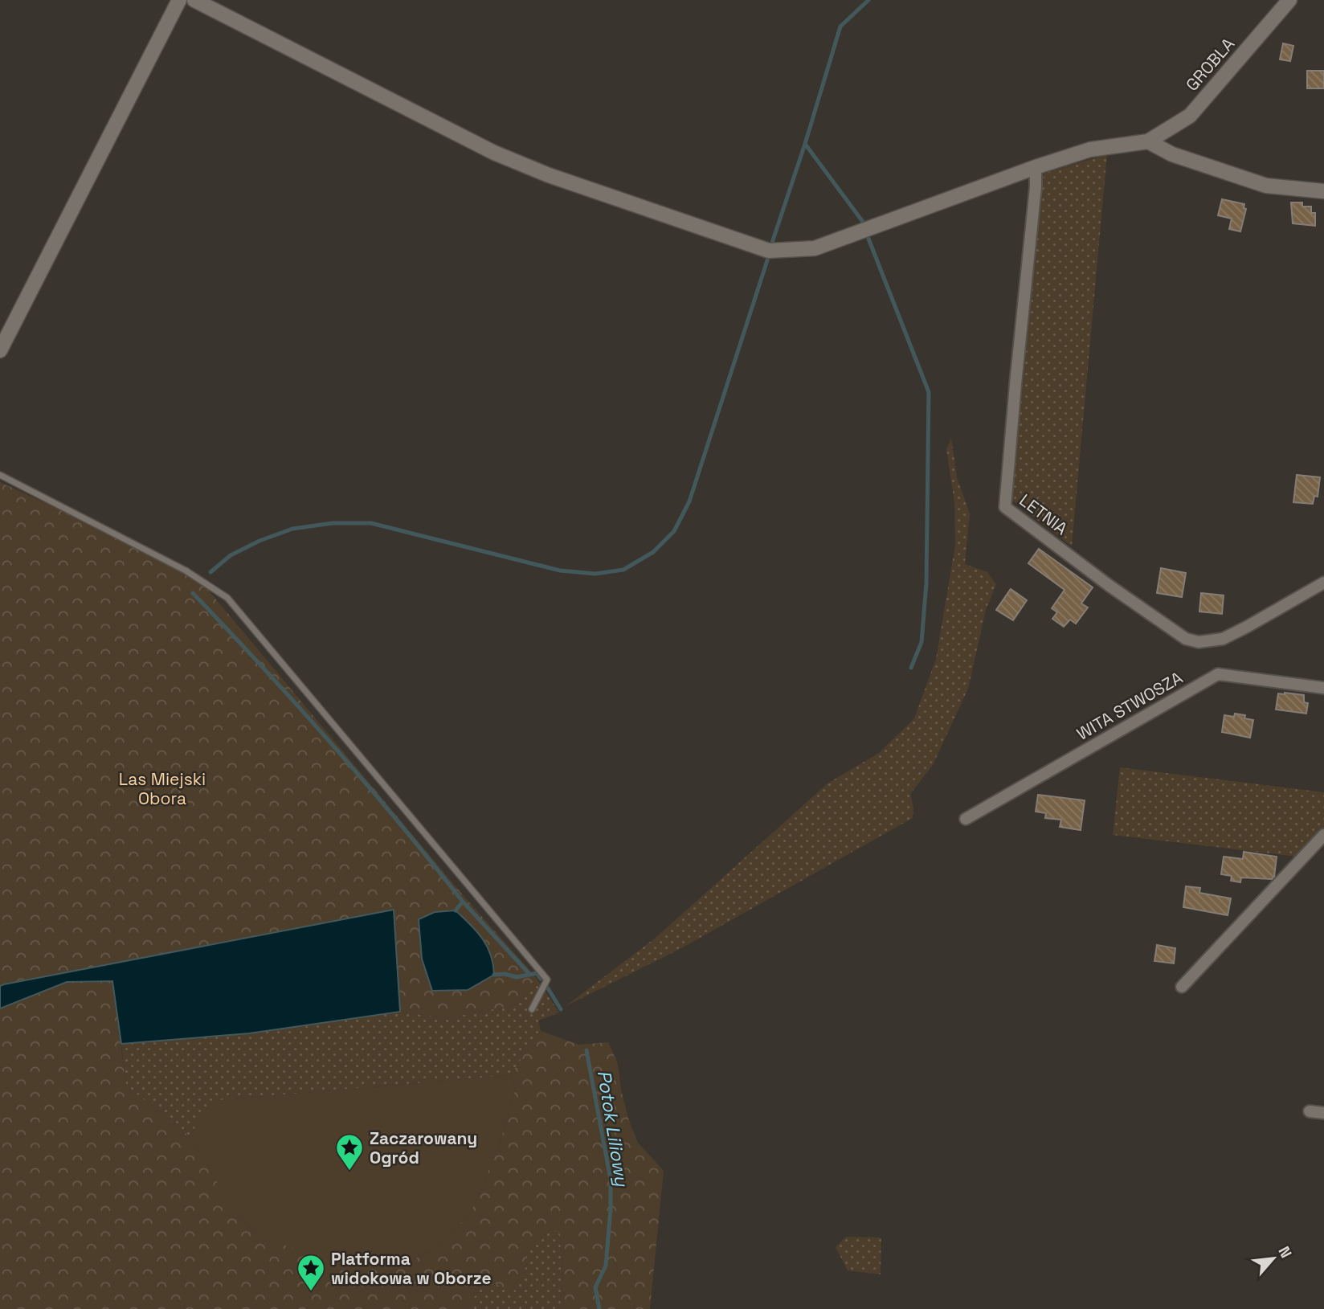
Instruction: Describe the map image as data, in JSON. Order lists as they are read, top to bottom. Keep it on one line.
{"streets":{"street":["GROBLA","LETNIA","WITA STWOSZA"]},"water":["Potok Liliowy"],"parks":["Las Miejski Obora"],"places":{"place":["Zaczarowany Ogród","Platforma widokowa w Oborze"]},"north":"top right"}
